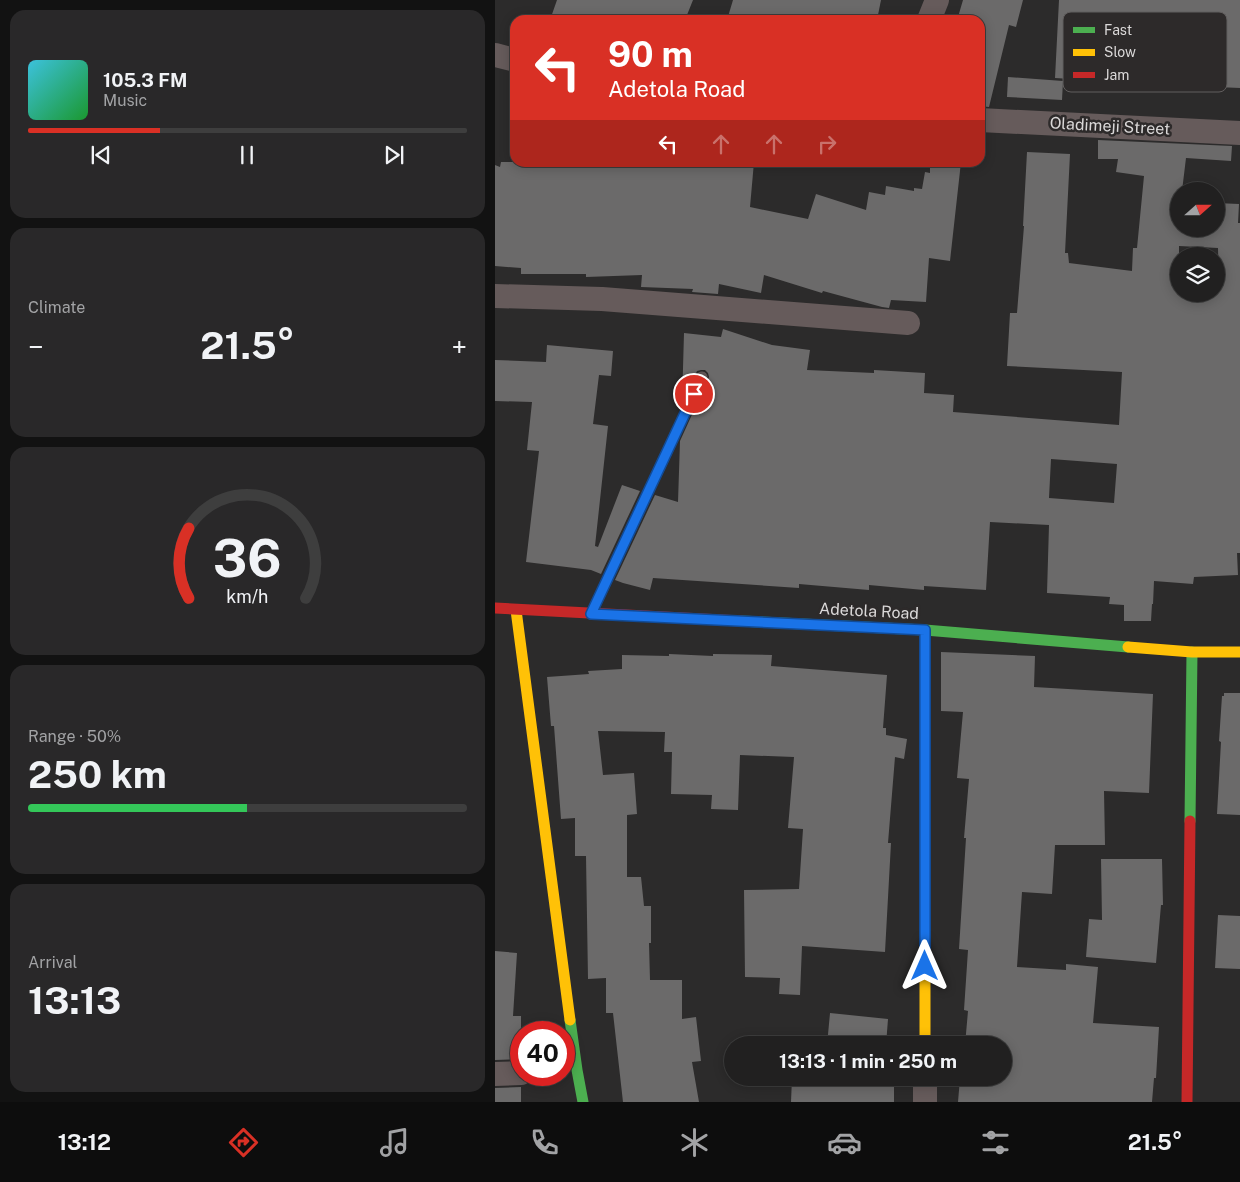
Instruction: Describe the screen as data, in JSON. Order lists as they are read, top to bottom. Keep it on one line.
{"streets":{"street":["Oladimeji Street","Adetola Road"]},"legend":["Fast","Slow","Jam"],"north":"right","page":{"turn":["90 m","Adetola Road"],"song":["105.3 FM","Music"],"tile":["Climate",["Range · 50%","250 km"],["Arrival","13:13"]],"heat":["−","21.5°","+"],"limit":"40","trip":"13:13 · 1 min · 250 m","tabs":["13:12","21.5°"],"gauge":["36","km/h"]}}
